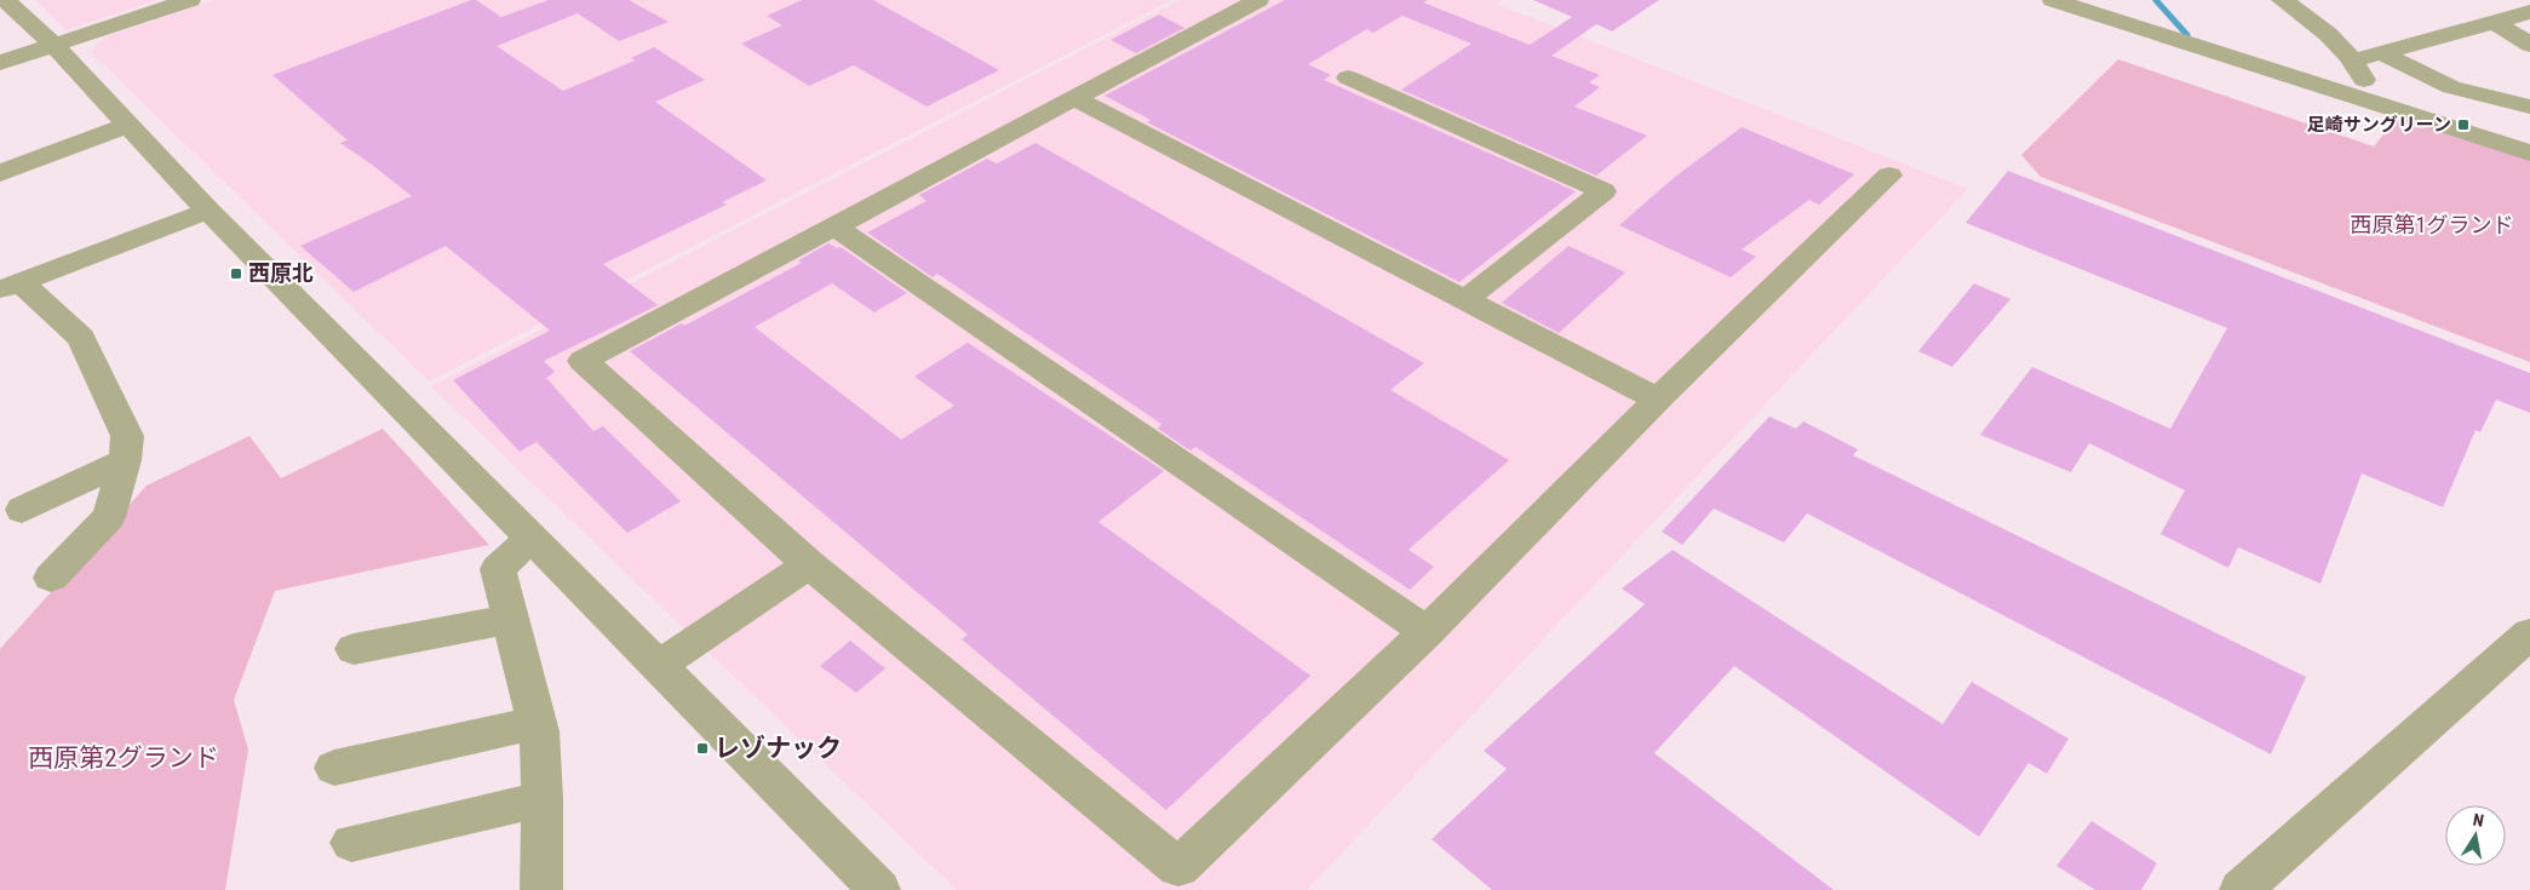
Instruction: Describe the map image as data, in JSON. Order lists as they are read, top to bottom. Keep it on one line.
{"parks":["西原第1グランド","西原第2グランド"],"places":{"transit":["足崎サングリーン","西原北","レゾナック"]},"north":"top"}
